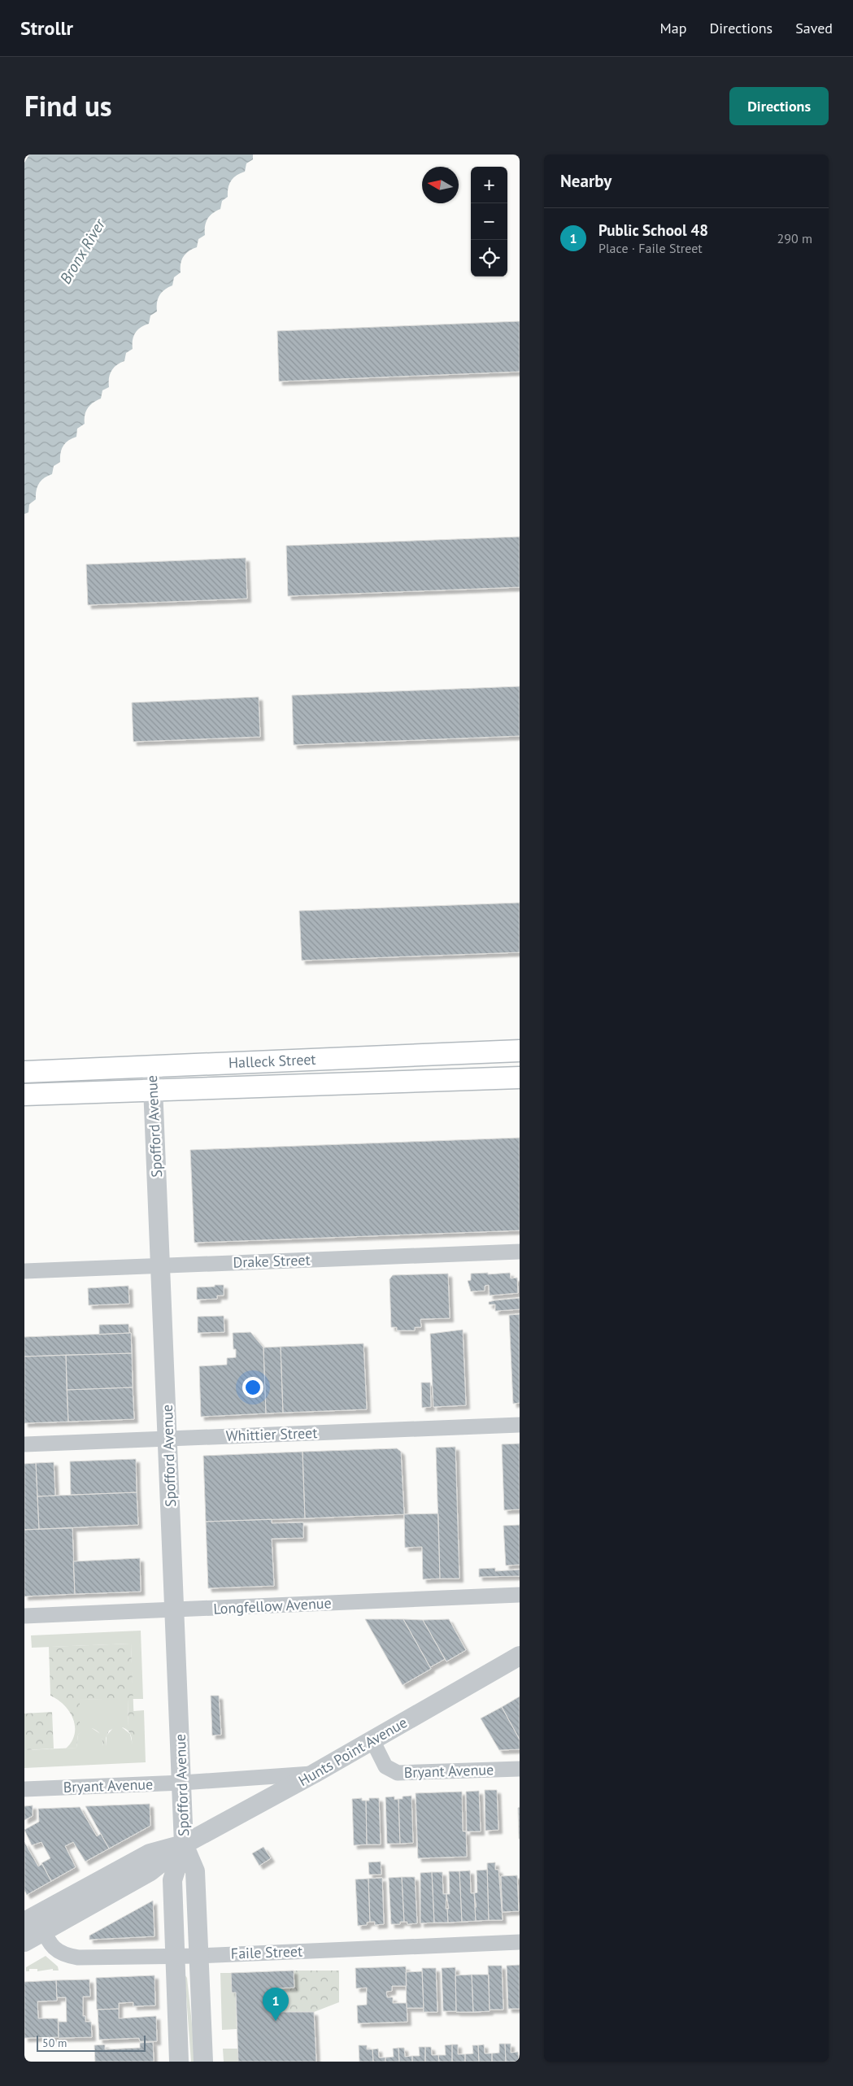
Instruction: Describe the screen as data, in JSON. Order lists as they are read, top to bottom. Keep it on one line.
{"streets":{"main road":["Halleck Street"],"street":["Spofford Avenue","Drake Street","Whittier Street","Longfellow Avenue","Hunts Point Avenue","Bryant Avenue","Faile Street"]},"crossings":[["Halleck Street","Spofford Avenue"],["Spofford Avenue","Drake Street"],["Spofford Avenue","Whittier Street"],["Spofford Avenue","Longfellow Avenue"],["Spofford Avenue","Hunts Point Avenue"],["Spofford Avenue","Bryant Avenue"],["Spofford Avenue","Faile Street"],["Hunts Point Avenue","Bryant Avenue"],["Hunts Point Avenue","Faile Street"]],"water":["Bronx River"],"scale_bar":"50 m","north":"left","page":{"header":"Strollr","nav":["Map","Directions","Saved"],"title":"Find us","buttons":"Directions","heading":"Nearby","map_buttons":["+","−"],"list":[{"mark":"1","name":"Public School 48","note":"Place · Faile Street","value":"290 m"}],"pins":"1","scale":"50 m"}}
